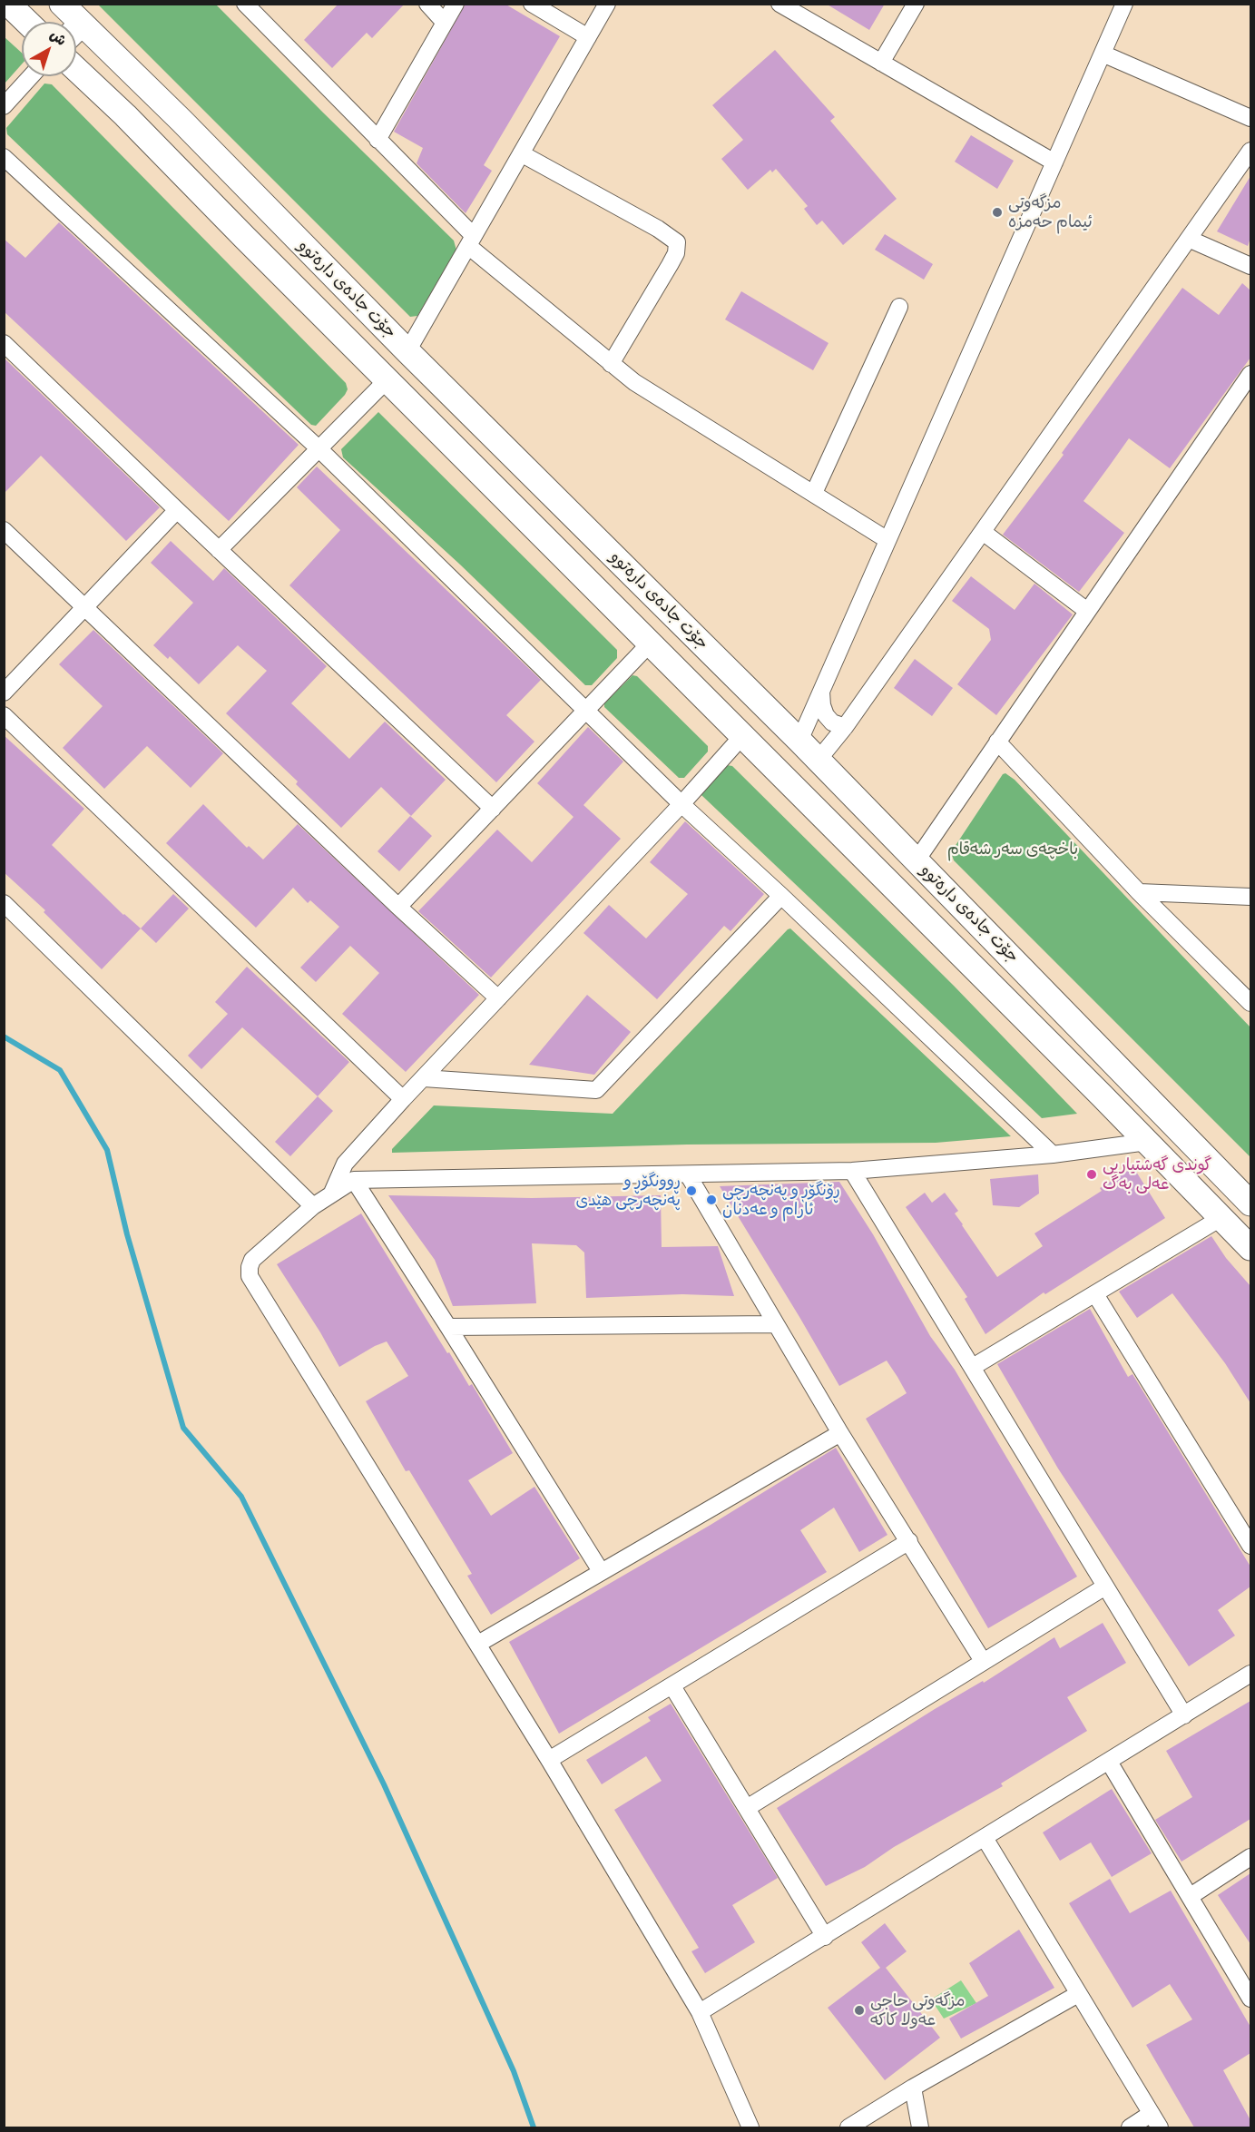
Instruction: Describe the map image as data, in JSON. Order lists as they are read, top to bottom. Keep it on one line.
{"streets":{"main road":["جۆت جادەی دارەتوو"]},"parks":["باخچەی سەر شەقام"],"places":["مزگەوتی ئیمام حەمزە","گوندی گەشتیاریی عەلی بەگ","ڕوونگۆڕ و پەنچەرچی هێدی","ڕۆنگۆڕ و پەنچەرچی ئارام و عەدنان","مزگەوتی حاجی عەولا کاکە"],"north":"top right"}
